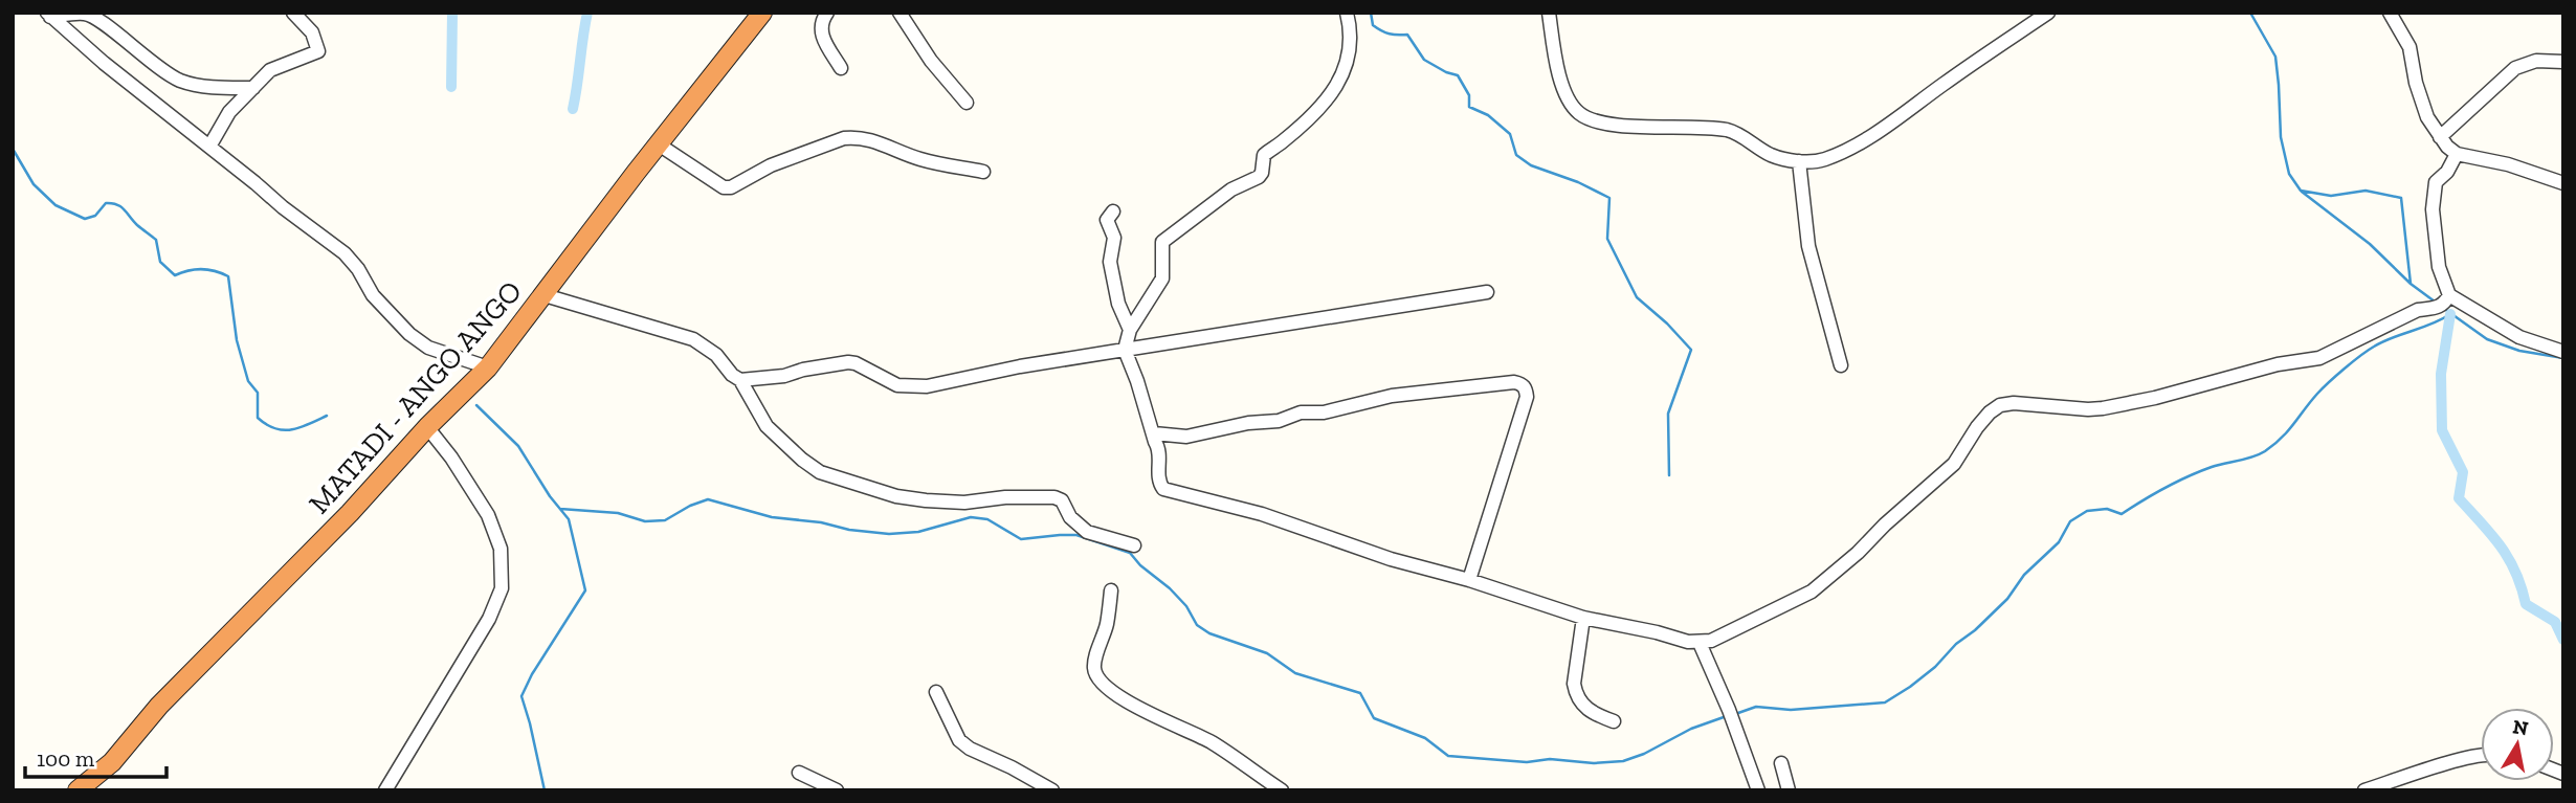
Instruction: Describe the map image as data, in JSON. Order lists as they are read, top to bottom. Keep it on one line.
{"streets":{"highway":["MATADI - ANGO ANGO"]},"scale_bar":"100 m","north":"top"}
